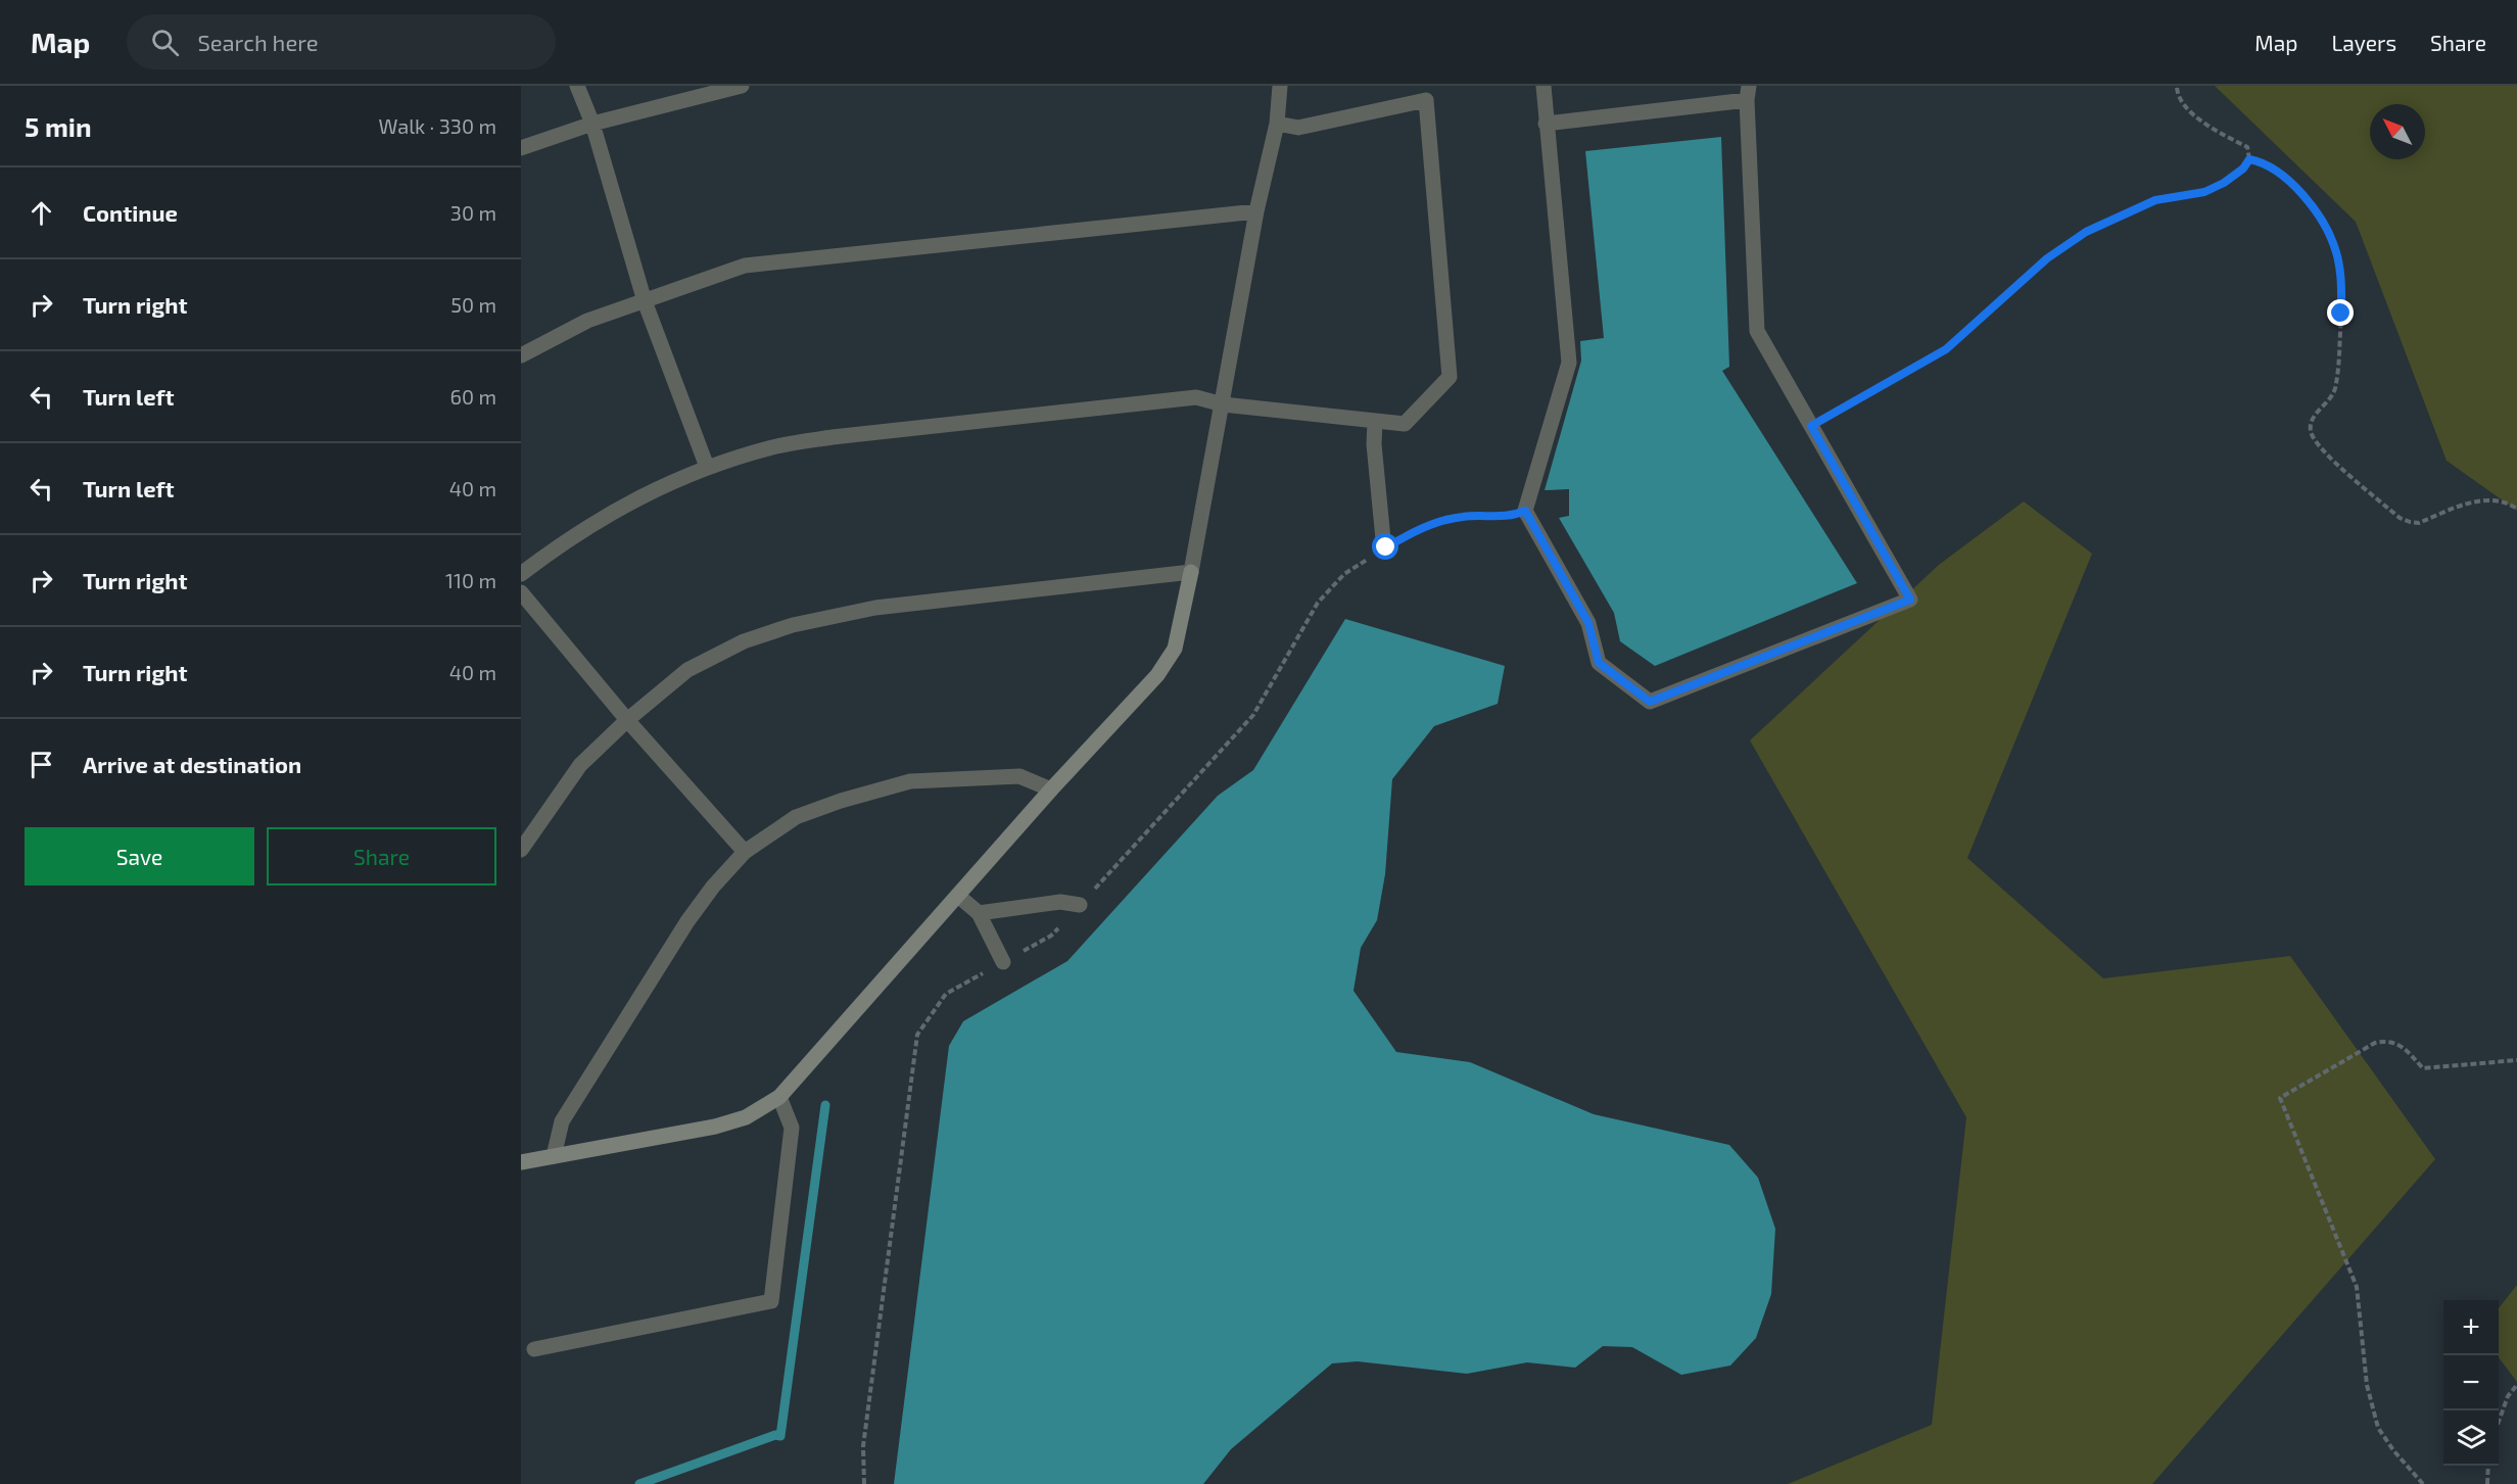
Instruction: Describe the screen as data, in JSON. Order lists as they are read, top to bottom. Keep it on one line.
{"north":"top left","page":{"header":"Map","search":"Search here","nav":["Map","Layers","Share"],"heading":["5 min","Walk · 330 m"],"list":[["Continue","30 m"],["Turn right","50 m"],["Turn left","60 m"],["Turn left","40 m"],["Turn right","110 m"],["Turn right","40 m"],"Arrive at destination"],"buttons":["Save","Share"],"map_buttons":["+","−"]}}
